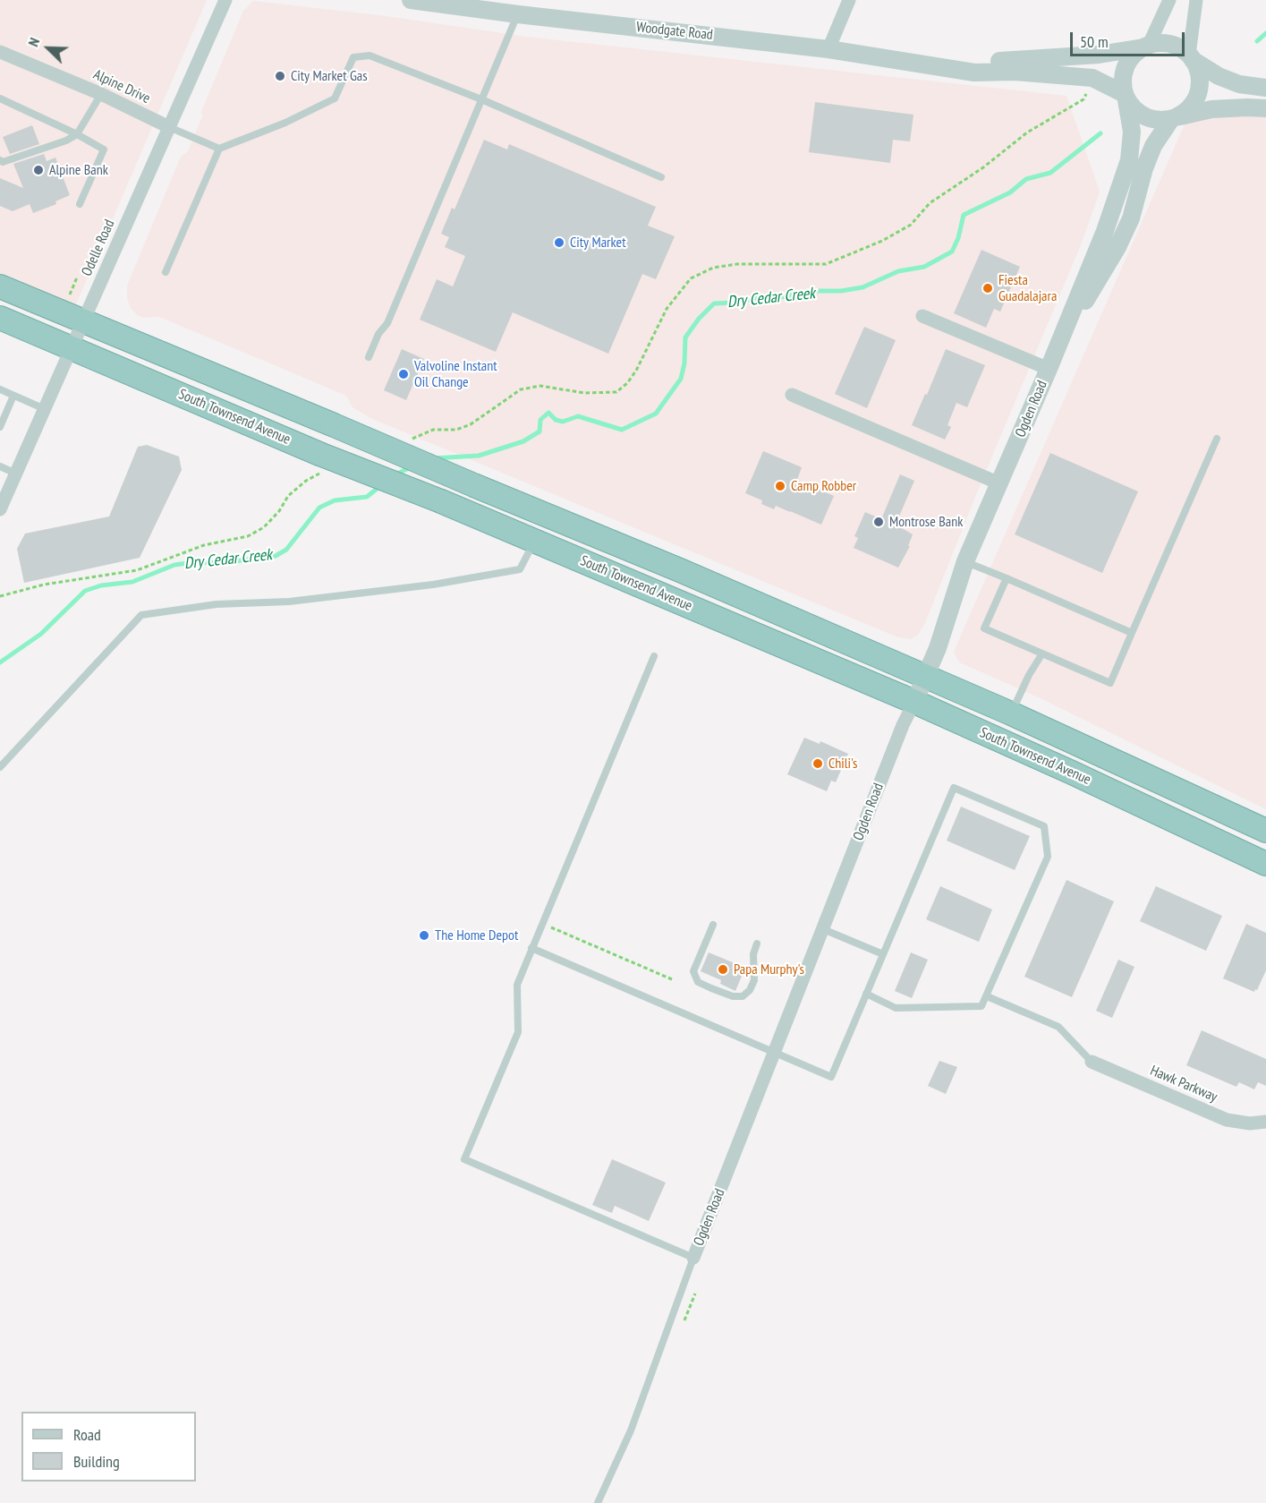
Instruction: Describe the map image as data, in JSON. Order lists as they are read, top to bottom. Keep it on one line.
{"streets":{"highway":["South Townsend Avenue"],"street":["Woodgate Road","Alpine Drive","Odelle Road","Ogden Road","Hawk Parkway"]},"crossings":[["Woodgate Road","Ogden Road"],["Alpine Drive","Odelle Road"],["Odelle Road","South Townsend Avenue"],["Ogden Road","South Townsend Avenue"]],"water":["Dry Cedar Creek"],"places":["City Market Gas","Alpine Bank","City Market","Fiesta Guadalajara","Valvoline Instant Oil Change","Camp Robber","Montrose Bank","Chili's","The Home Depot","Papa Murphy's"],"legend":["Road","Building"],"scale_bar":"50 m","north":"top left"}
